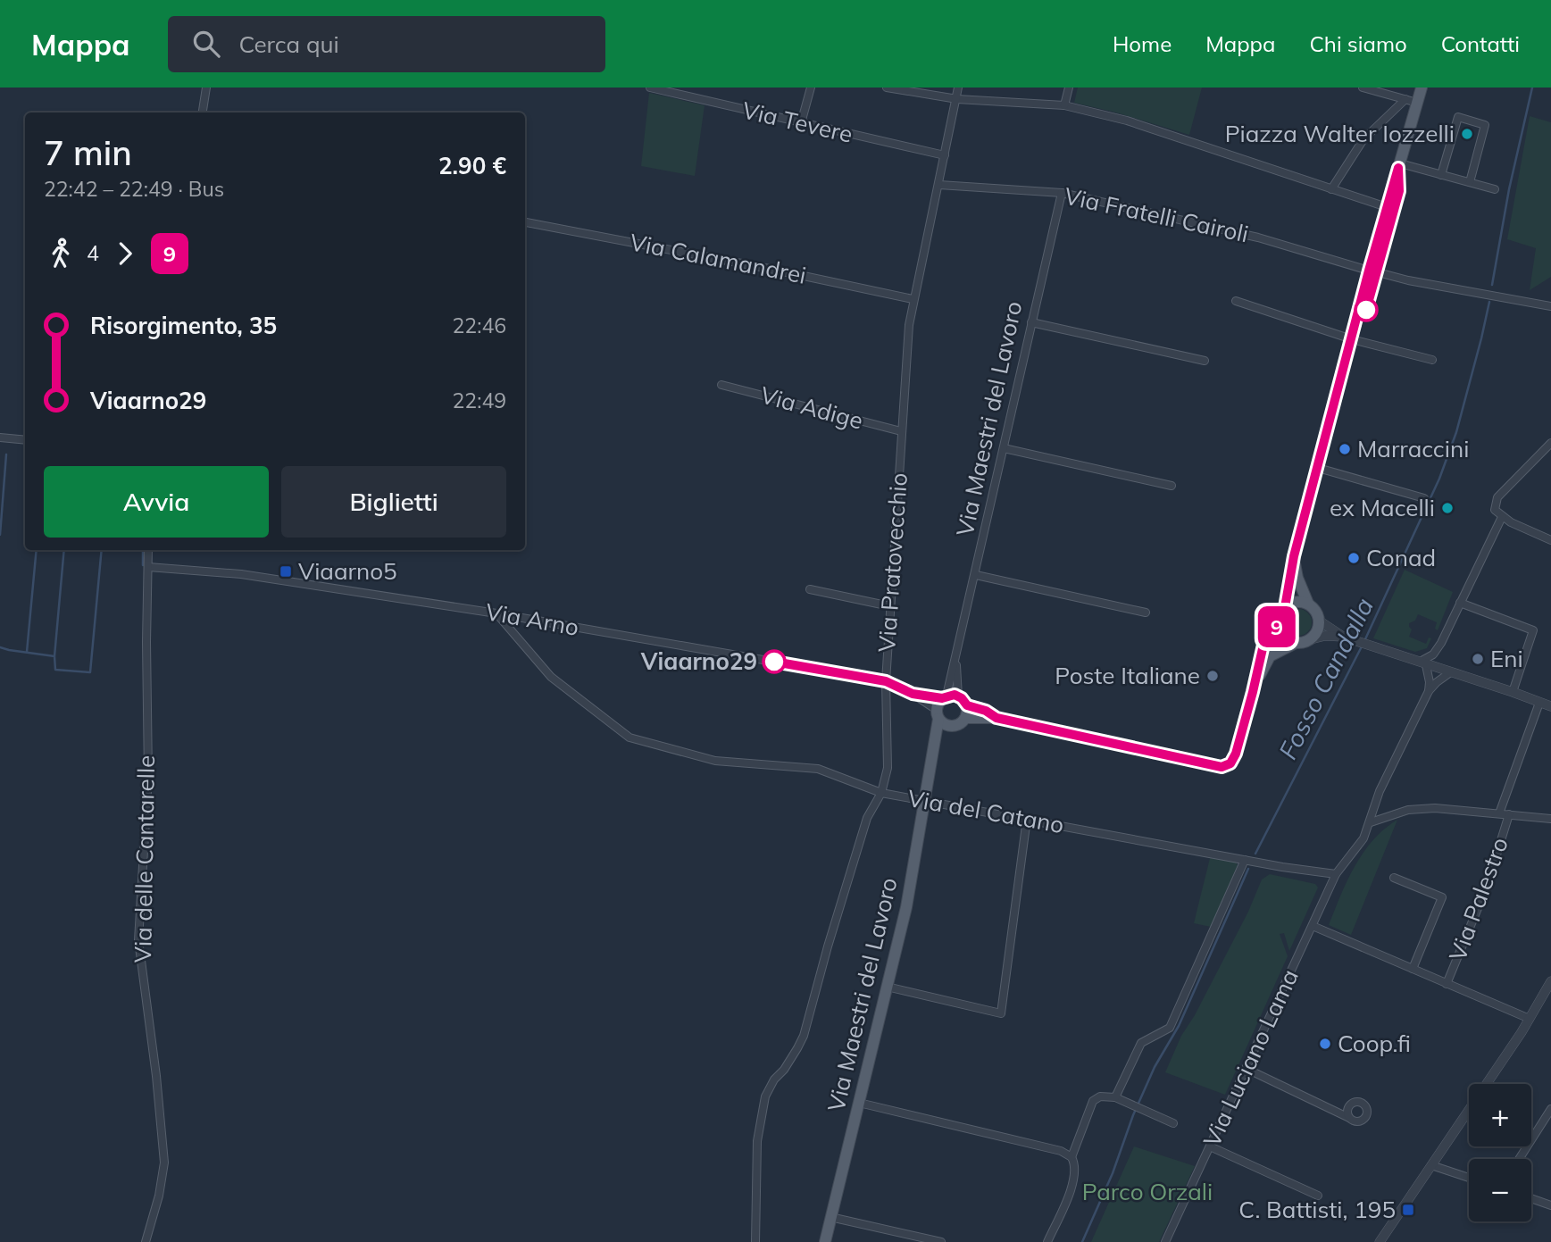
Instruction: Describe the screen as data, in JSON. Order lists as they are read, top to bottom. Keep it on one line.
{"streets":{"main road":["Via Maestri del Lavoro"],"street":["Via Tevere","Via Fratelli Cairoli","Via Calamandrei","Via Adige","Via Pratovecchio","Via Arno","Via del Catano","Via delle Cantarelle","Via Palestro","Via Luciano Lama"]},"crossings":[["Via Tevere","Via Pratovecchio"],["Via Fratelli Cairoli","Via Maestri del Lavoro"],["Via Fratelli Cairoli","Via Pratovecchio"],["Via Calamandrei","Via Pratovecchio"],["Via Adige","Via Pratovecchio"],["Via Maestri del Lavoro","Via Arno"],["Via Maestri del Lavoro","Via del Catano"],["Via Pratovecchio","Via Arno"],["Via Pratovecchio","Via del Catano"],["Via Arno","Via del Catano"],["Via Arno","Via delle Cantarelle"],["Via del Catano","Via Luciano Lama"],["Via Palestro","Via Luciano Lama"]],"water":["Fosso Candalla"],"parks":["Parco Orzali"],"places":{"other":["Piazza Walter Iozzelli","Marraccini","ex Macelli","Conad","Eni","Viaarno29","Poste Italiane","Coop.fi"],"transit":["Viaarno5","C. Battisti, 195"]},"lines":["bus line 9"],"page":{"header":"Mappa","search":"Cerca qui","nav":["Home","Mappa","Chi siamo","Contatti"],"on_map":"9","heading":["7 min","22:42 – 22:49 · Bus","2.90 €"],"legs":["4","9"],"list":[{"name":"Risorgimento, 35","value":"22:46"},{"name":"Viaarno29","value":"22:49"}],"buttons":["Avvia","Biglietti"],"map_buttons":["+","−"]}}
